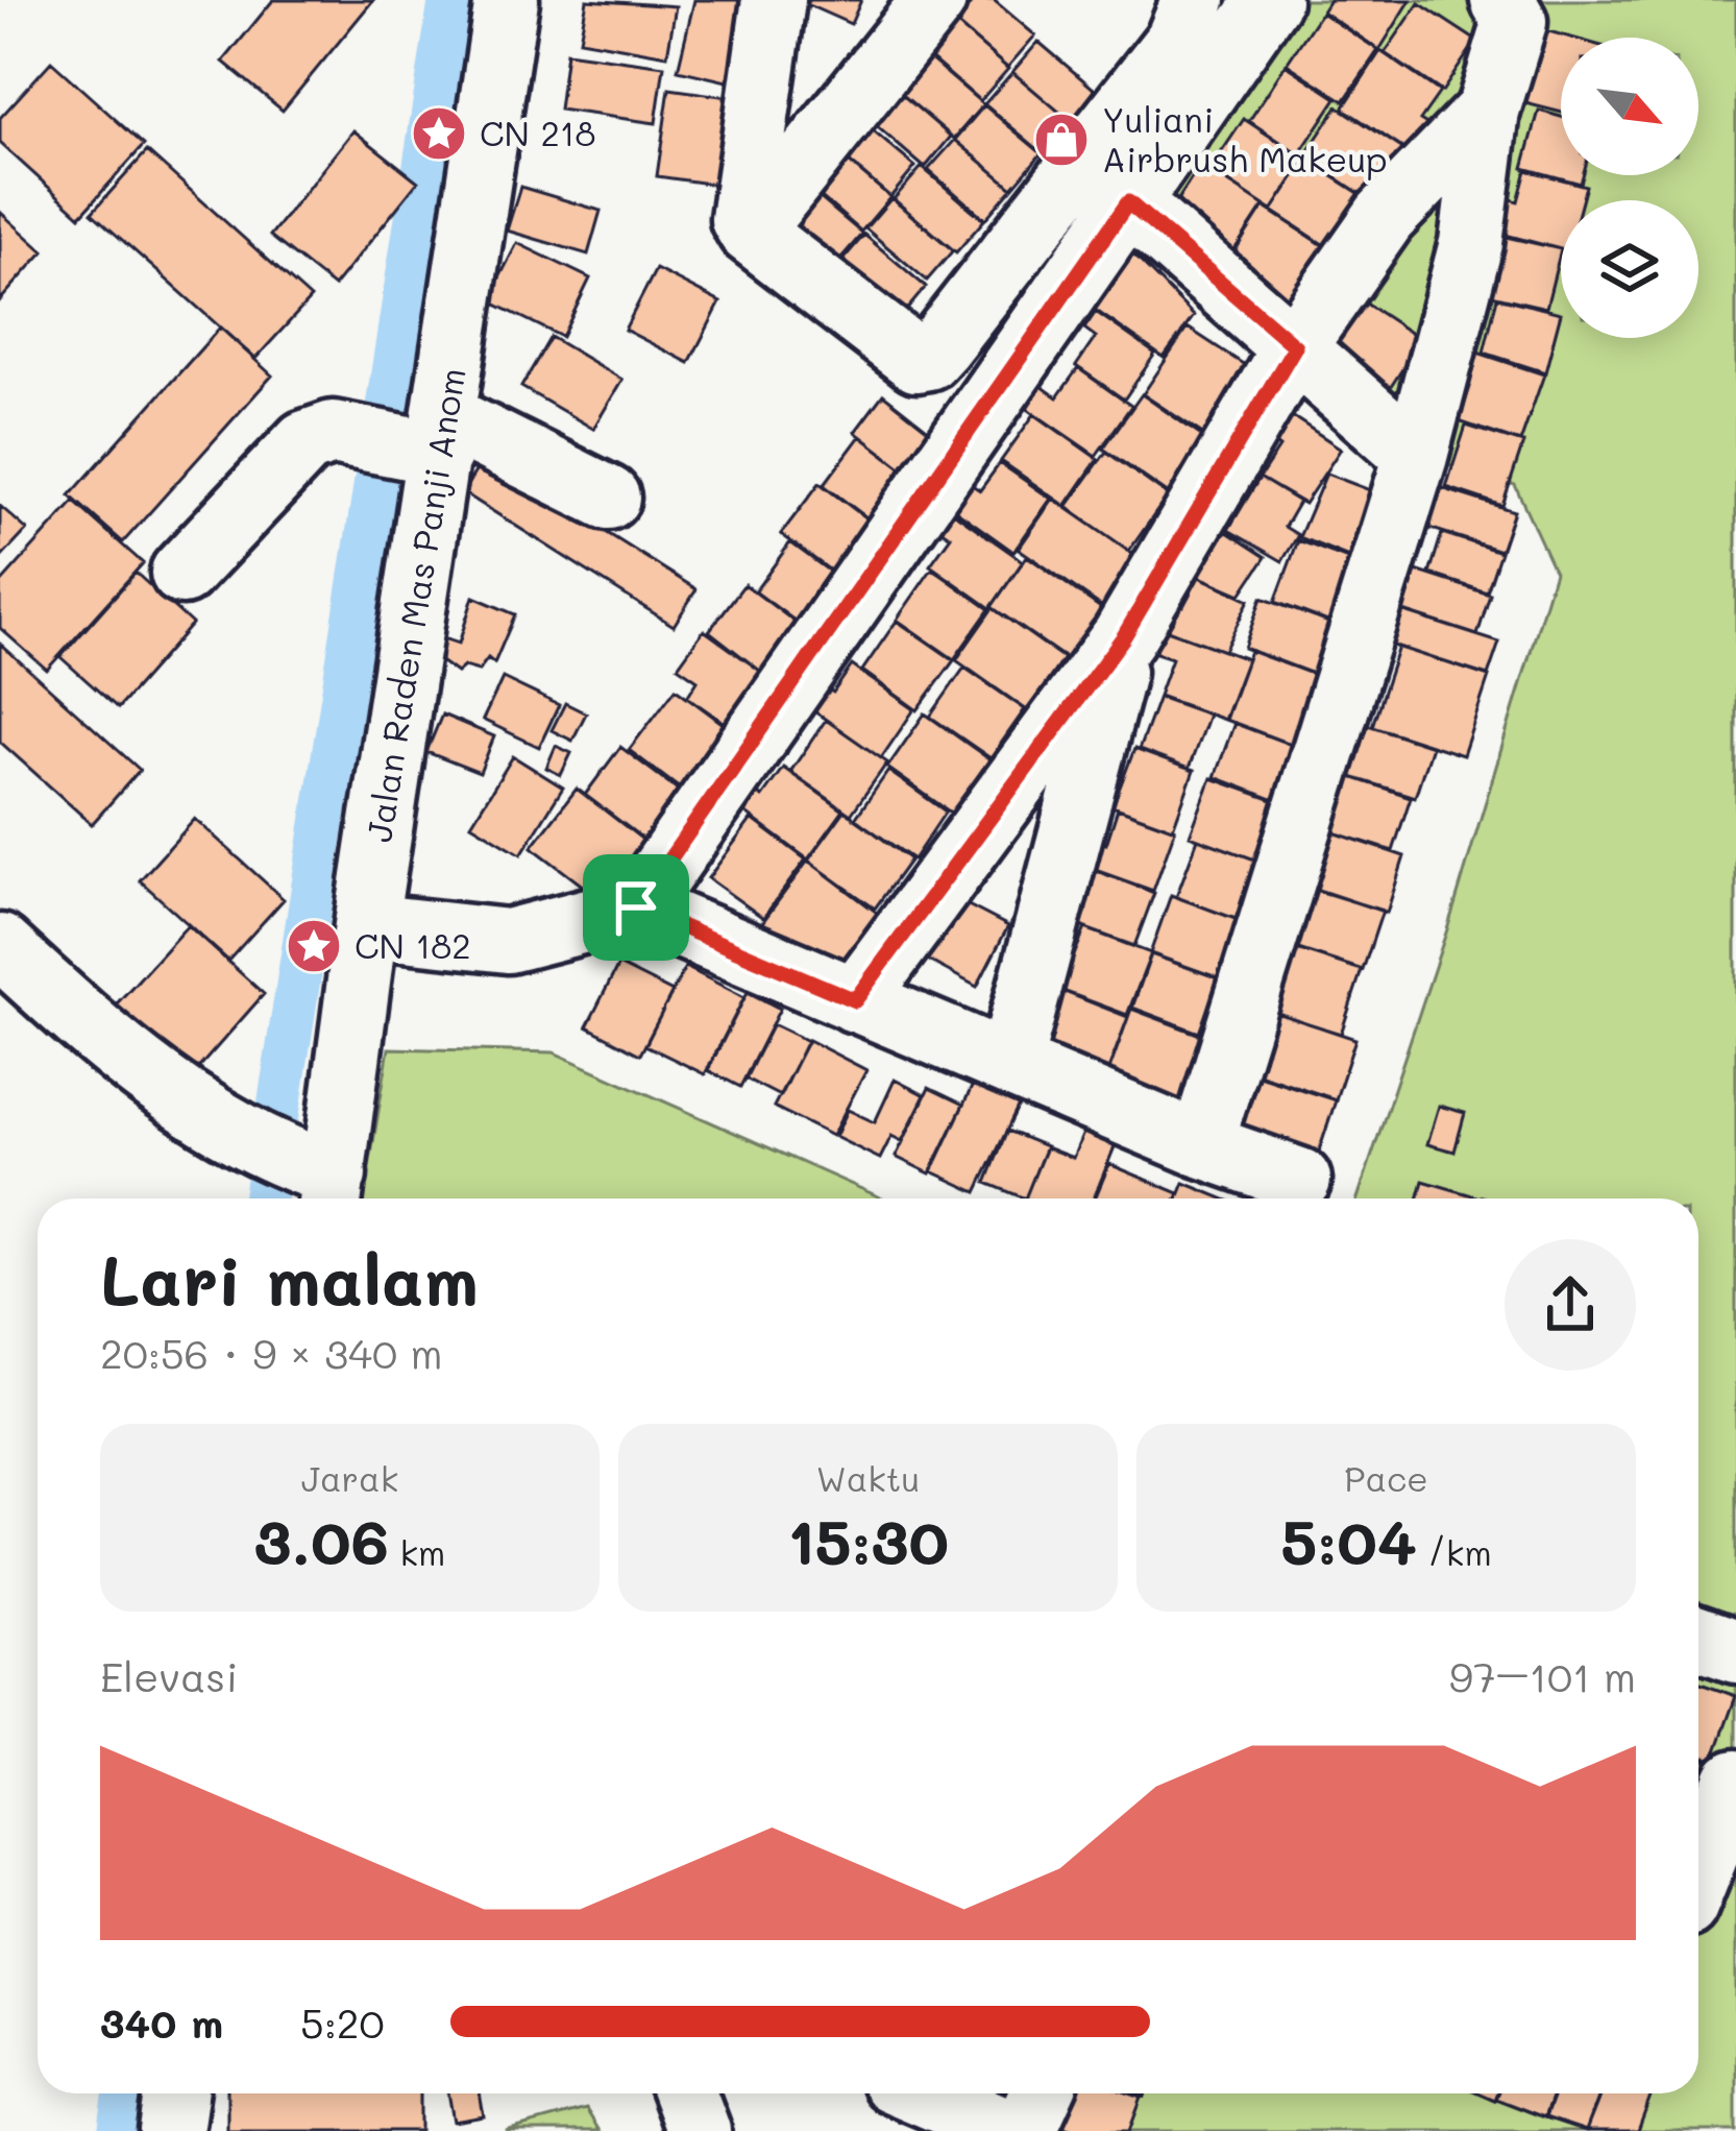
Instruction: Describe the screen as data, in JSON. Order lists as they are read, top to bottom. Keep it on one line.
{"streets":{"street":["Jalan Raden Mas Panji Anom"]},"places":{"place":["CN 218","CN 182"],"shop":["Yuliani Airbrush Makeup"]},"north":"bottom right","page":{"heading":["Lari malam","20:56 · 9 × 340 m"],"stats":[["Jarak","3.06 km"],["Waktu","15:30"],["Pace","5:04 /km"]],"chart":["Elevasi","97–101 m"],"list":[{"name":"340 m","note":"5:20"}]}}
